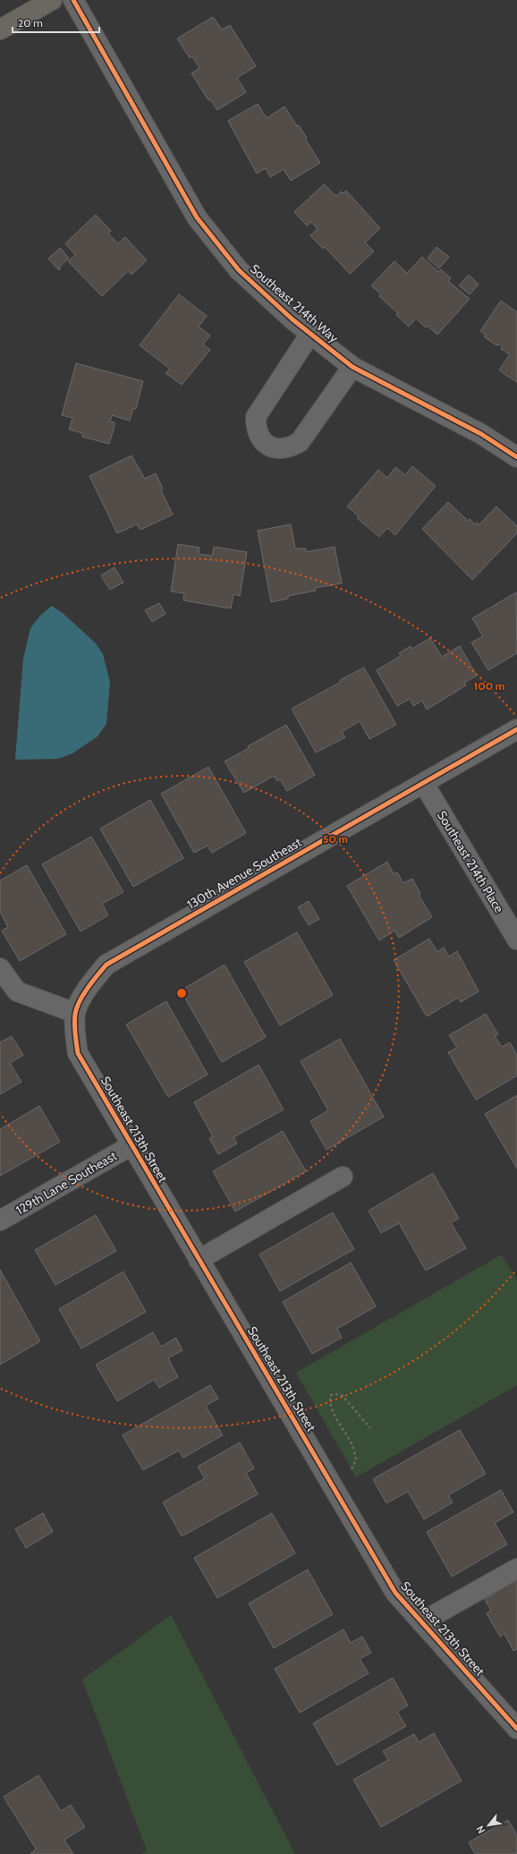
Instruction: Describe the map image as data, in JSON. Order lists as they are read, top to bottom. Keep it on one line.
{"streets":{"street":["Southeast 214th Way","Southeast 214th Place","130th Avenue Southeast","Southeast 213th Street","129th Lane Southeast"]},"crossings":[["Southeast 214th Place","130th Avenue Southeast"],["130th Avenue Southeast","Southeast 213th Street"],["Southeast 213th Street","129th Lane Southeast"]],"scale_bar":"20 m","north":"bottom left","rings":["100 m","50 m"]}
